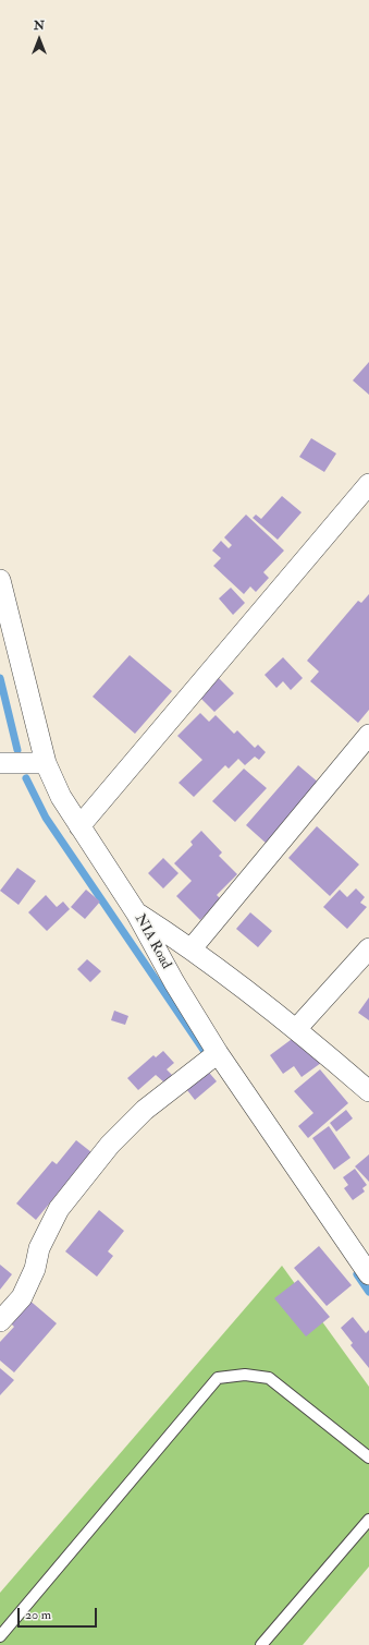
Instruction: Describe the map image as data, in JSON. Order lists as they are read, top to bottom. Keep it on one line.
{"streets":{"street":["NIA Road"]},"scale_bar":"20 m","north":"top"}
